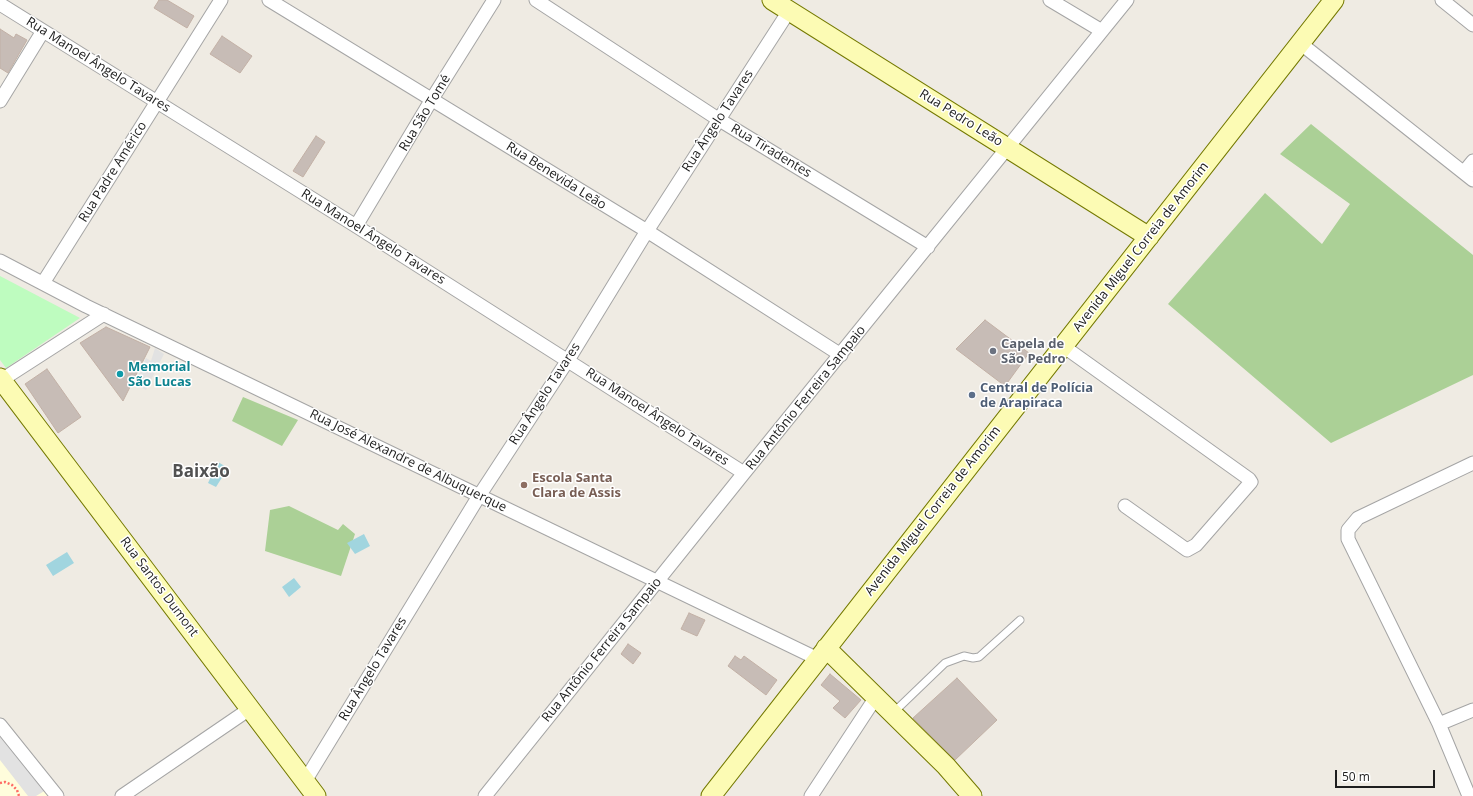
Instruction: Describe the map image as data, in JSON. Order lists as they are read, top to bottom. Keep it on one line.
{"streets":{"street":["Rua Manoel Ângelo Tavares","Rua São Tomé","Rua Pedro Leão","Rua Ângelo Tavares","Rua Tiradentes","Rua Padre Américo","Rua Benevida Leão","Avenida Miguel Correia de Amorim","Rua Antônio Ferreira Sampaio","Rua José Alexandre de Albuquerque","Rua Santos Dumont"]},"crossings":[["Rua Manoel Ângelo Tavares","Rua São Tomé"],["Rua Manoel Ângelo Tavares","Rua Ângelo Tavares"],["Rua Manoel Ângelo Tavares","Rua Padre Américo"],["Rua Manoel Ângelo Tavares","Rua Antônio Ferreira Sampaio"],["Rua São Tomé","Rua Benevida Leão"],["Rua Pedro Leão","Rua Ângelo Tavares"],["Rua Pedro Leão","Avenida Miguel Correia de Amorim"],["Rua Pedro Leão","Rua Antônio Ferreira Sampaio"],["Rua Ângelo Tavares","Rua Tiradentes"],["Rua Ângelo Tavares","Rua Benevida Leão"],["Rua Ângelo Tavares","Rua José Alexandre de Albuquerque"],["Rua Ângelo Tavares","Rua Santos Dumont"],["Rua Tiradentes","Rua Antônio Ferreira Sampaio"],["Rua Padre Américo","Rua José Alexandre de Albuquerque"],["Rua Benevida Leão","Rua Antônio Ferreira Sampaio"],["Avenida Miguel Correia de Amorim","Rua José Alexandre de Albuquerque"],["Rua Antônio Ferreira Sampaio","Rua José Alexandre de Albuquerque"]],"districts":["Baixão"],"places":["Capela de São Pedro","Memorial São Lucas","Central de Polícia de Arapiraca","Escola Santa Clara de Assis"],"scale_bar":"50 m"}
